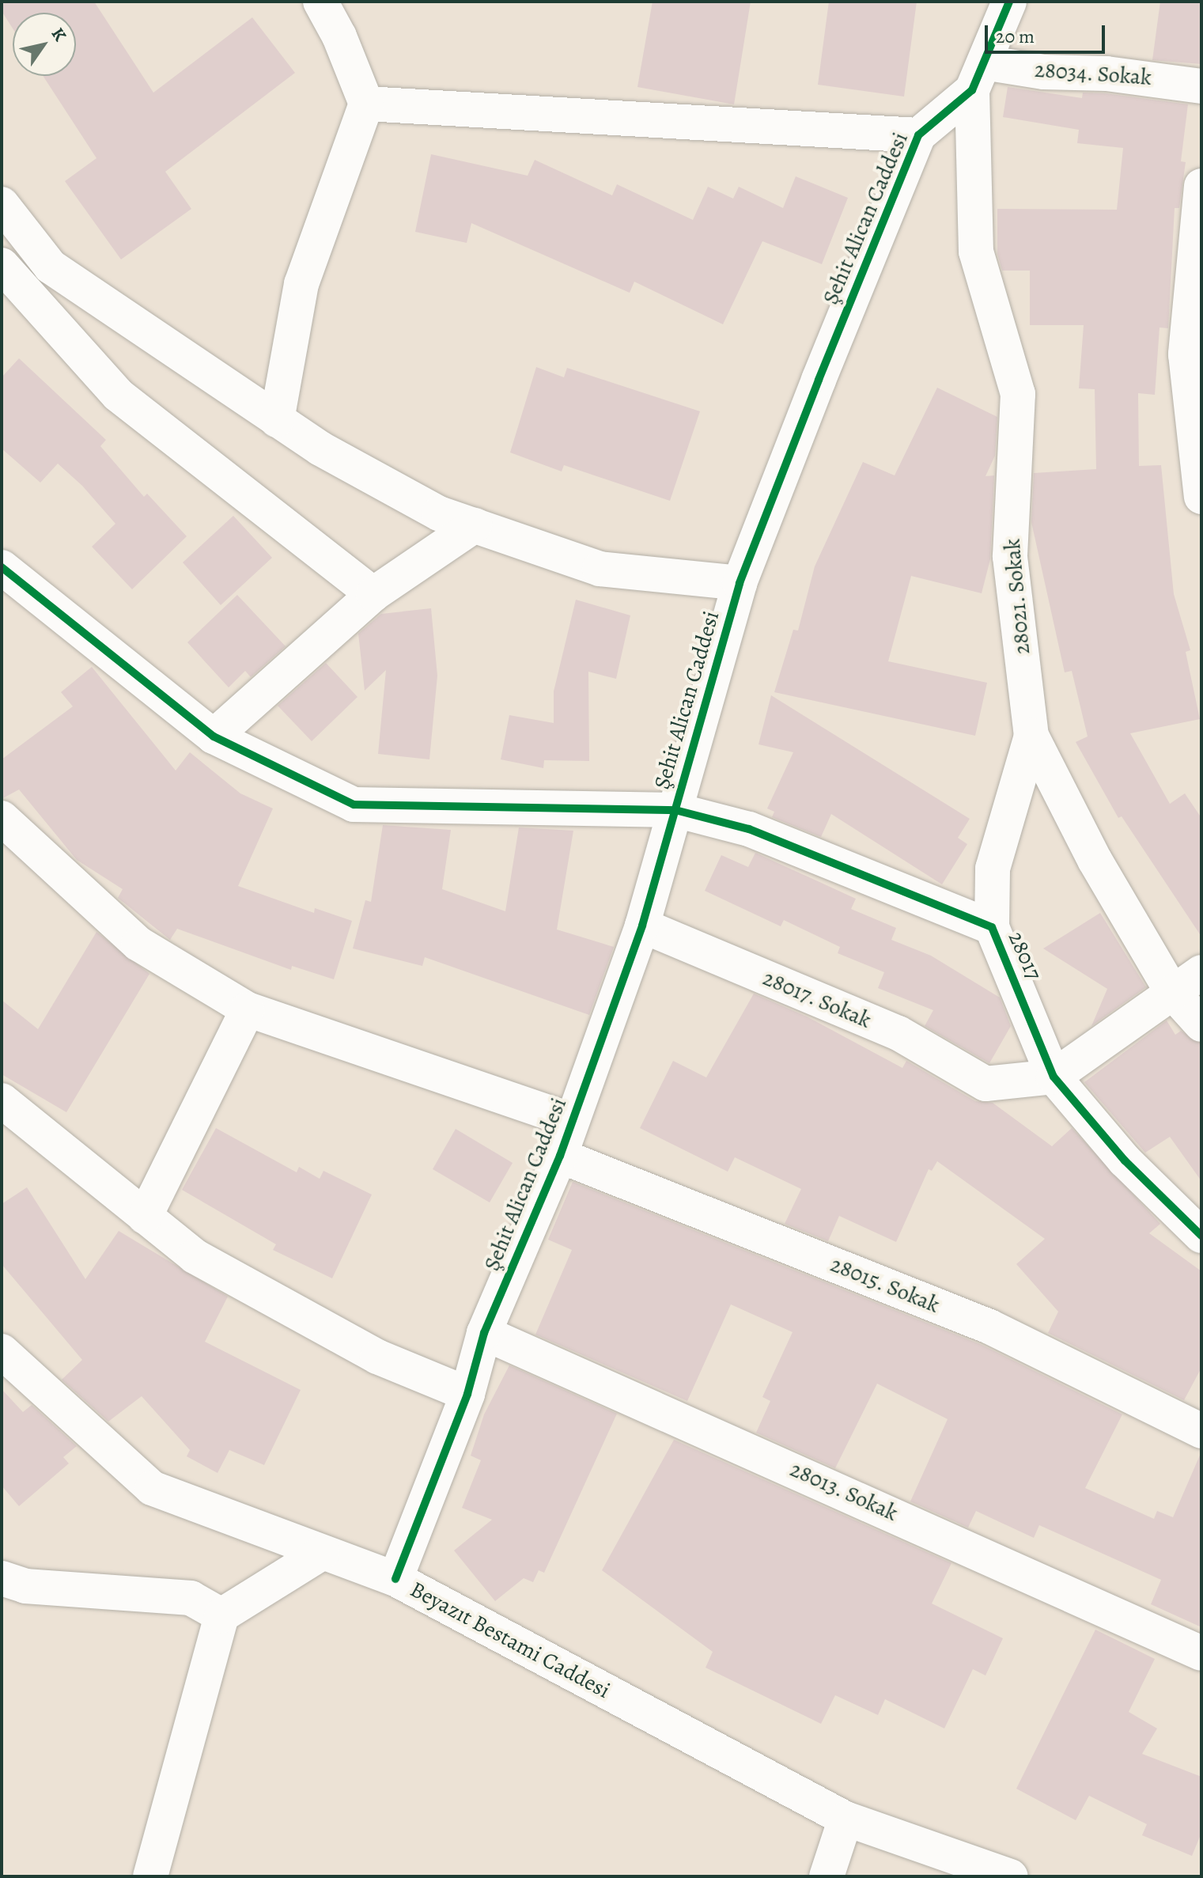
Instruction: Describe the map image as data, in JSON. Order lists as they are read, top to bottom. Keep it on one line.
{"streets":{"street":["28034. Sokak","Şehit Alican Caddesi","28021. Sokak","28017","28017. Sokak","28015. Sokak","28013. Sokak","Beyazıt Bestami Caddesi"]},"crossings":[["28034. Sokak","Şehit Alican Caddesi"],["28034. Sokak","28021. Sokak"],["Şehit Alican Caddesi","28021. Sokak"],["Şehit Alican Caddesi","28017"],["Şehit Alican Caddesi","28017. Sokak"],["Şehit Alican Caddesi","28015. Sokak"],["Şehit Alican Caddesi","28013. Sokak"],["Şehit Alican Caddesi","Beyazıt Bestami Caddesi"],["28017","28017. Sokak"]],"scale_bar":"20 m","north":"top right"}
